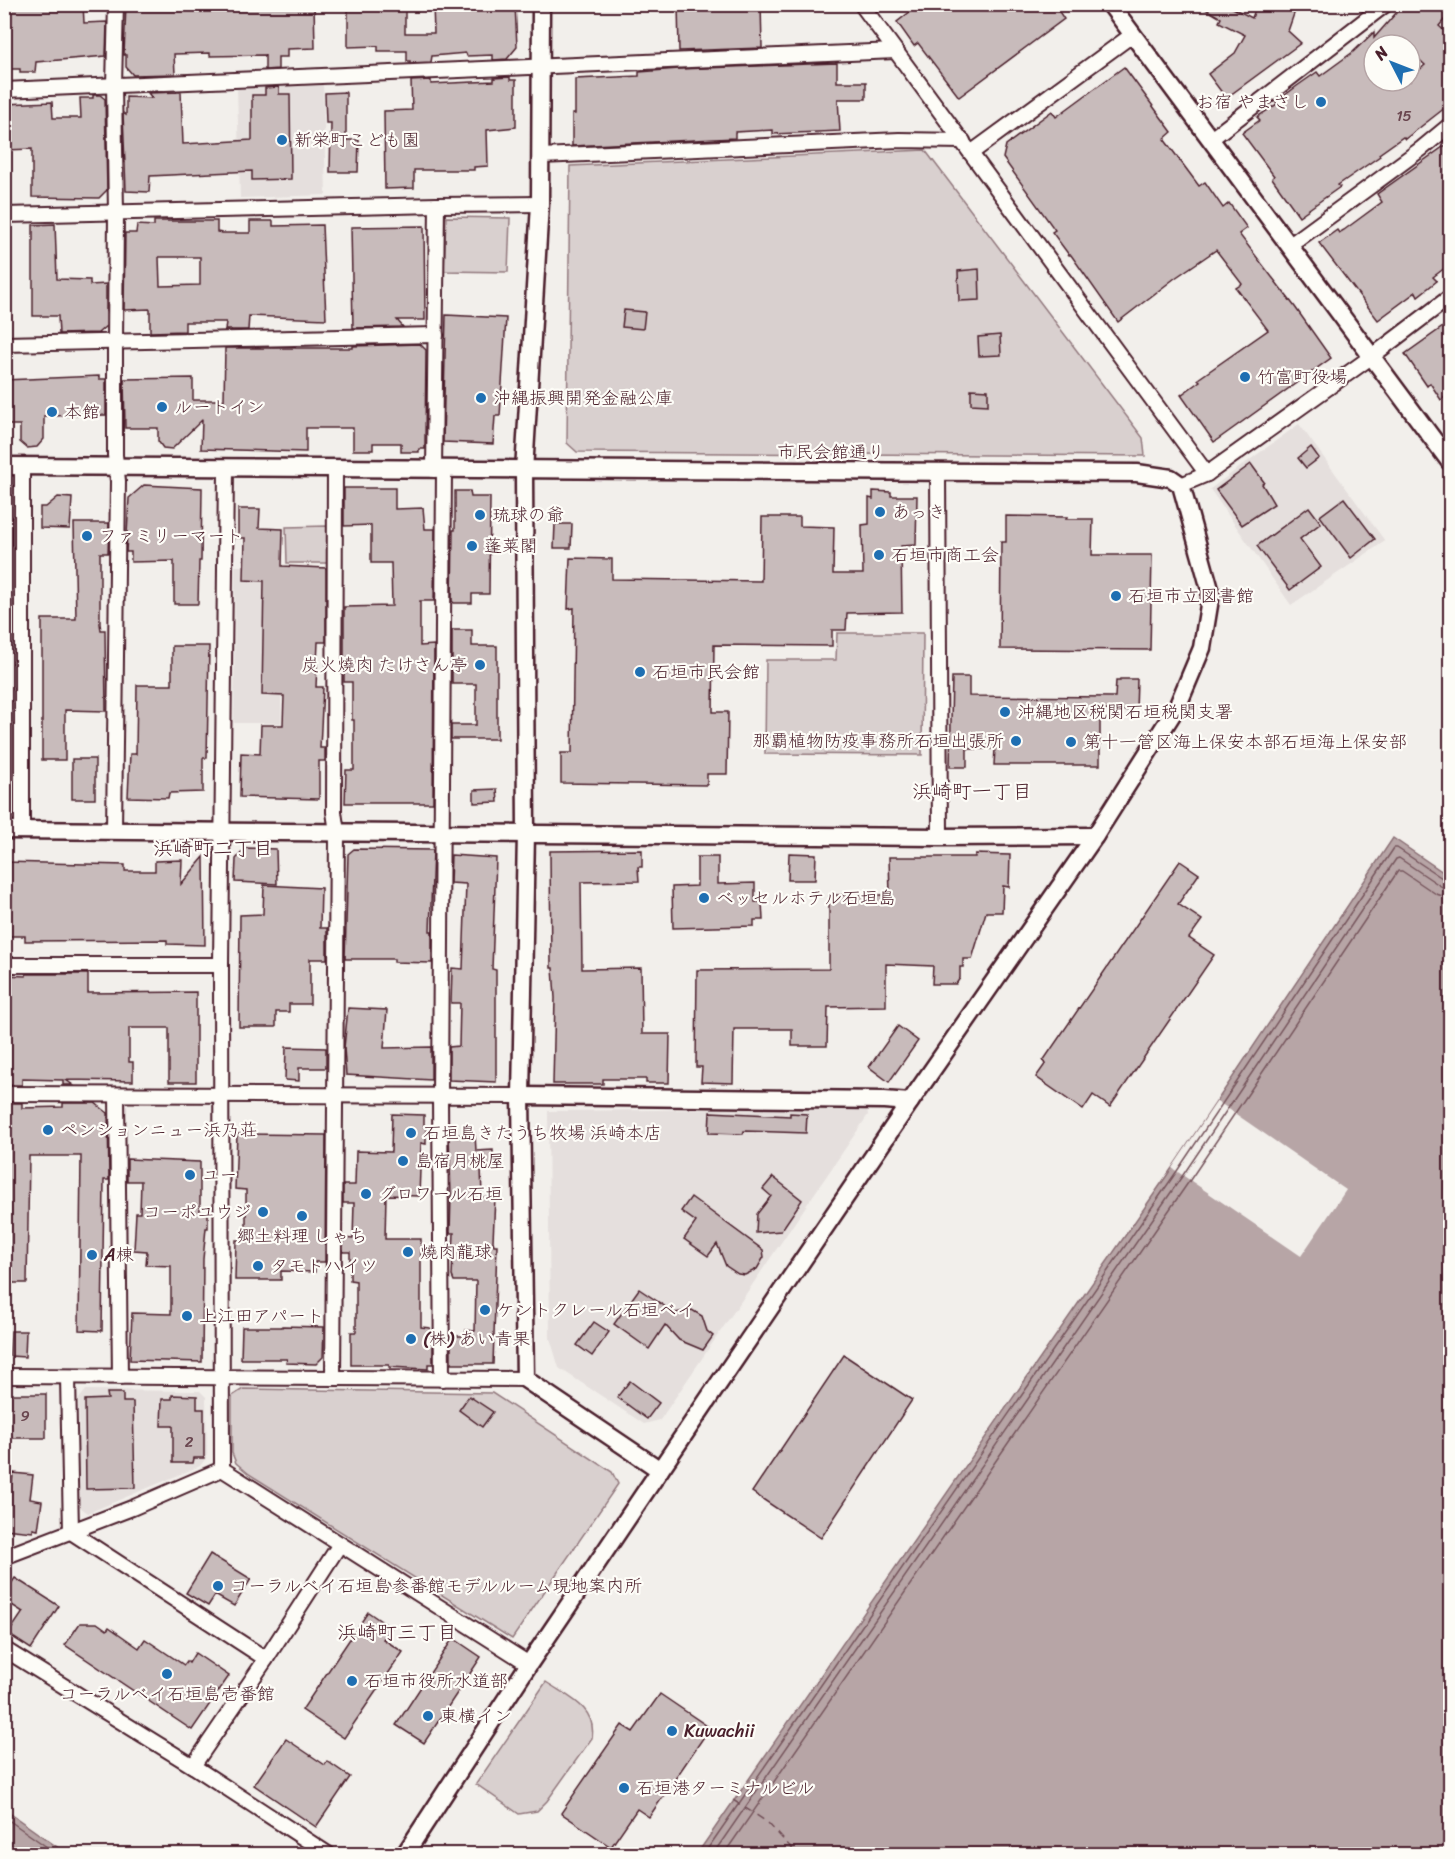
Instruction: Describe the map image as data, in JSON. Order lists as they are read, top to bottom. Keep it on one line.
{"streets":{"street":["市民会館通り"]},"districts":["浜崎町一丁目","浜崎町二丁目","浜崎町三丁目"],"places":["お宿 やまさし","新栄町こども園","竹富町役場","沖縄振興開発金融公庫","ルートイン","本館","あっき","琉球の爺","ファミリーマート","蓬莱閣","石垣市商工会","石垣市立図書館","炭火燒肉 たけさん亭","石垣市民会館","沖縄地区税関石垣税関支署","那覇植物防疫事務所石垣出張所","第十一管区海上保安本部石垣海上保安部","ベッセルホテル石垣島","ペンションニュー浜乃荘","石垣島きたうち牧場 浜崎本店","島宿月桃屋","ユー","グロワール石垣","コーポユウジ","郷土料理 しゃち","燒肉龍球","A棟","タモトハイツ","ケントクレール石垣ベイ","上江田アパート","(株) あい青果","コーラルベイ石垣島参番館モデルルーム現地案内所","コーラルベイ石垣島壱番館","石垣市役所水道部","東横イン","Kuwachii","石垣港ターミナルビル"],"house_numbers":["15","9","2"],"north":"top left"}
